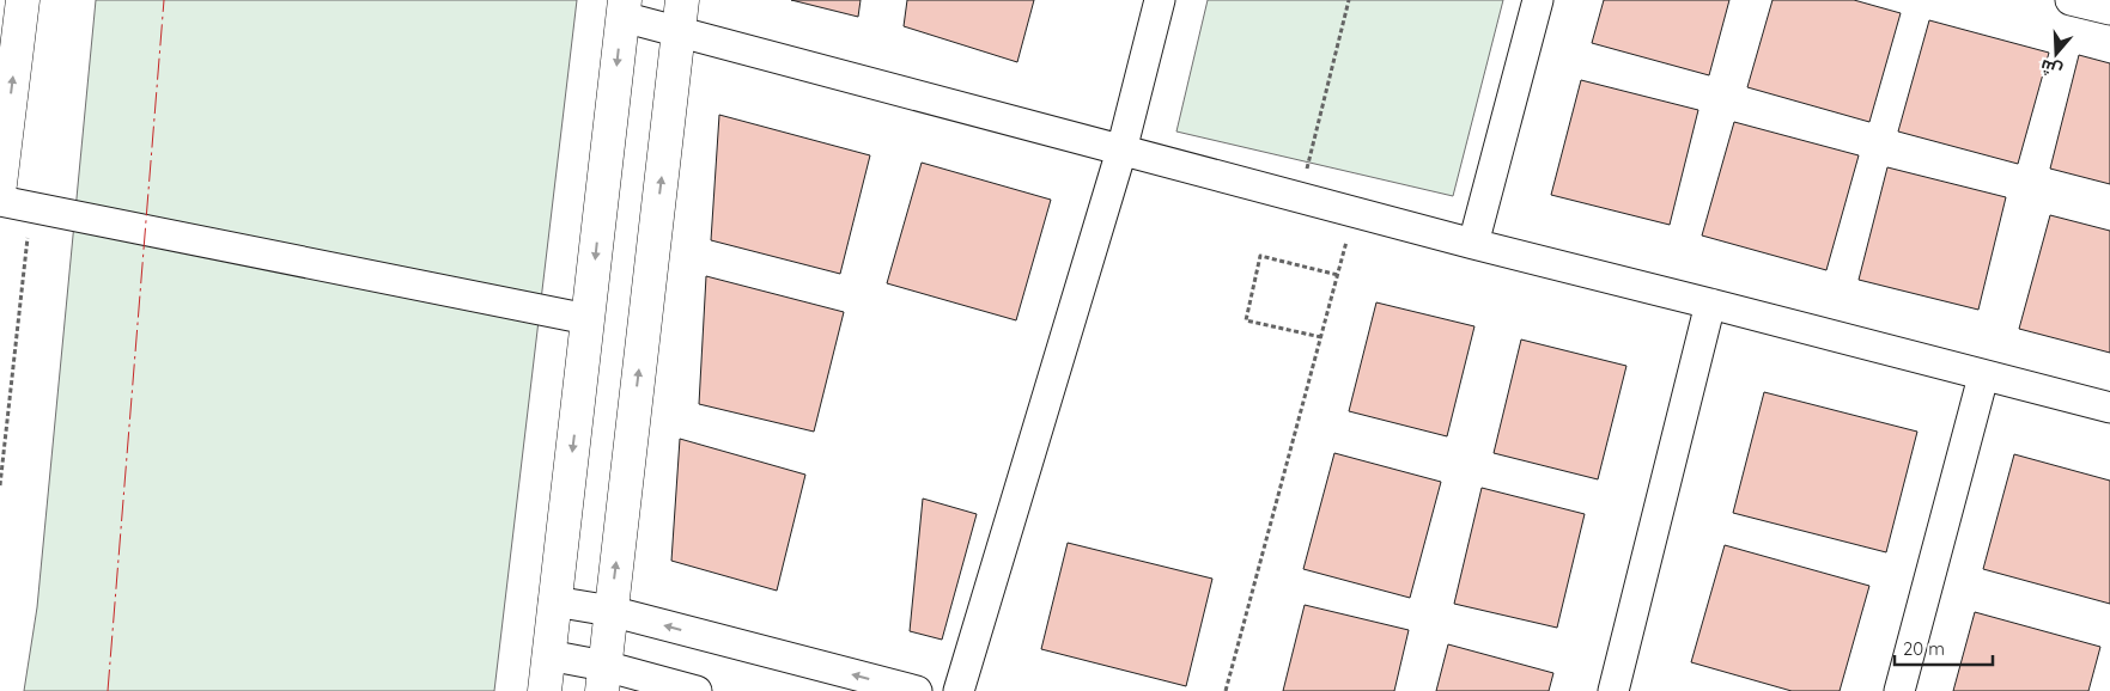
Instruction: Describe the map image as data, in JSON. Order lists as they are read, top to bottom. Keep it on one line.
{"scale_bar":"20 m","north":"bottom"}
